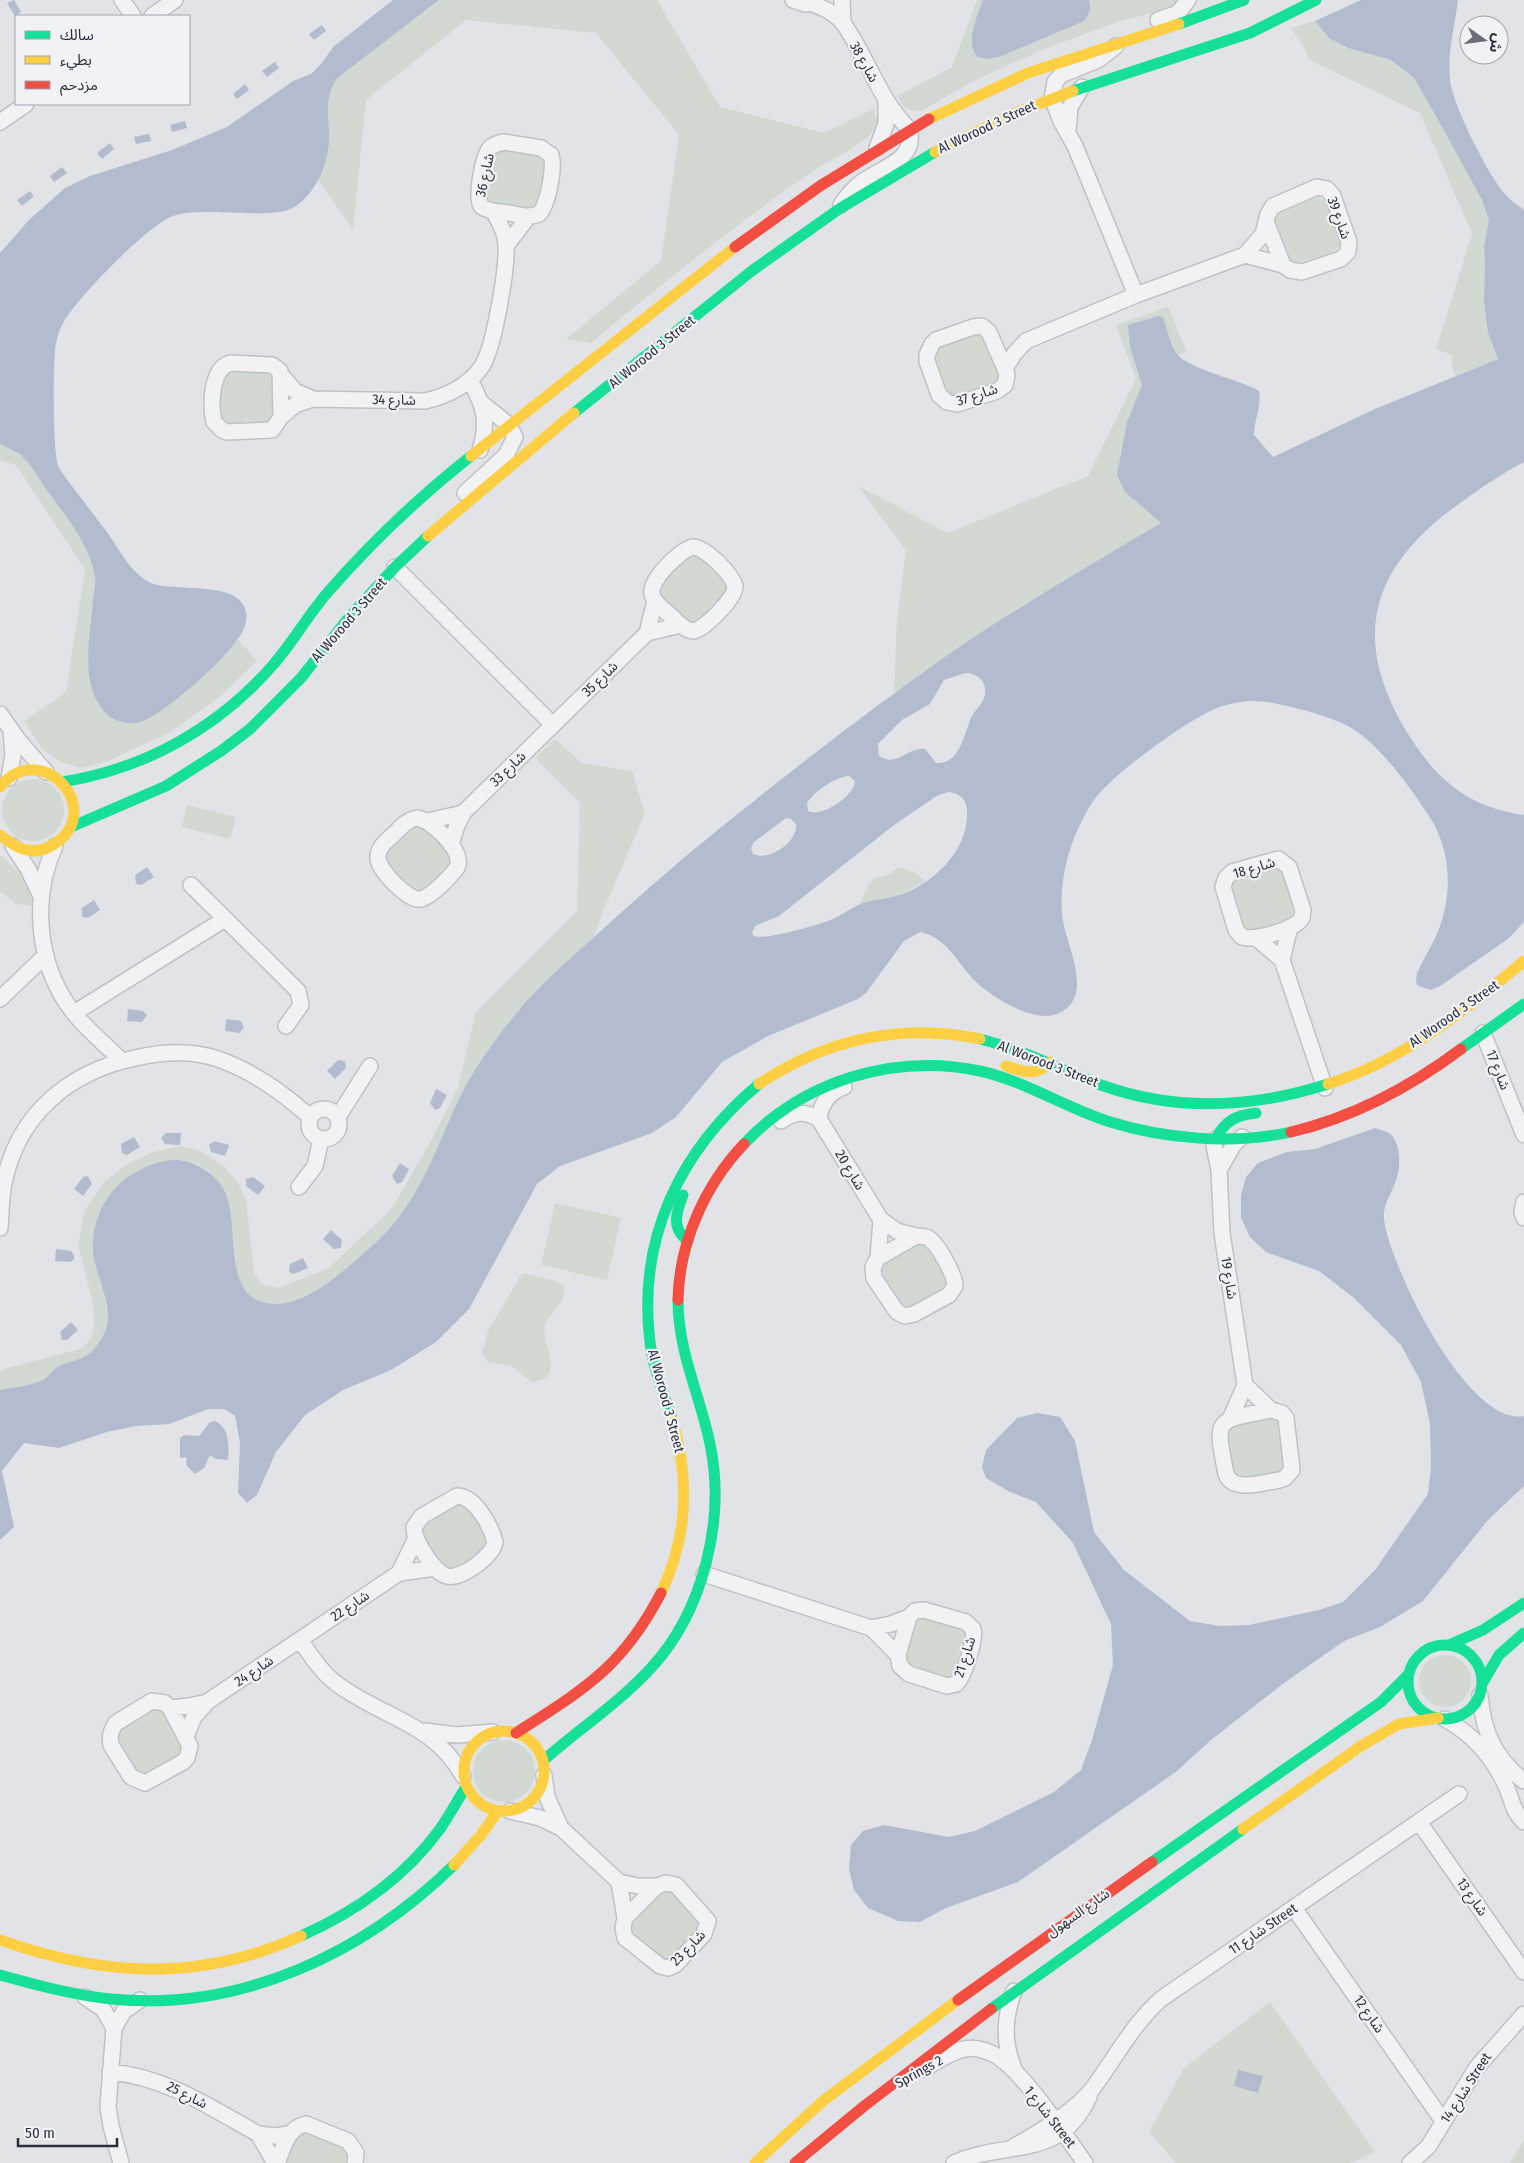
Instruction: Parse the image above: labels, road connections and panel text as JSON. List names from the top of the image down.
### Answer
{
  "streets": {
    "street": [
      "شارع 38",
      "Al Worood 3 Street",
      "شارع 36",
      "شارع 39",
      "شارع 37",
      "شارع 34",
      "شارع 35",
      "شارع 33",
      "شارع 18",
      "شارع 17",
      "شارع 20",
      "شارع 19",
      "شارع 22",
      "شارع 21",
      "شارع 24",
      "شارع 13",
      "شارع السهول",
      "شارع 11 Street",
      "شارع 23",
      "شارع 12",
      "Springs 2",
      "شارع 14 Street",
      "شارع 25",
      "شارع 1 Street"
    ]
  },
  "crossings": [
    ["Al Worood 3 Street", "شارع 17"],
    ["Al Worood 3 Street", "شارع 19"],
    ["Al Worood 3 Street", "شارع 21"],
    ["شارع 36", "شارع 34"],
    ["شارع 39", "شارع 37"],
    ["شارع 35", "شارع 33"],
    ["شارع 22", "شارع 24"],
    ["شارع 13", "شارع 11 Street"],
    ["شارع السهول", "Springs 2"],
    ["شارع 11 Street", "شارع 12"],
    ["شارع 11 Street", "شارع 1 Street"],
    ["شارع 12", "شارع 14 Street"],
    ["Springs 2", "شارع 1 Street"]
  ],
  "legend": ["سالك", "بطيء", "مزدحم"],
  "scale_bar": "50 m",
  "north": "right"
}
